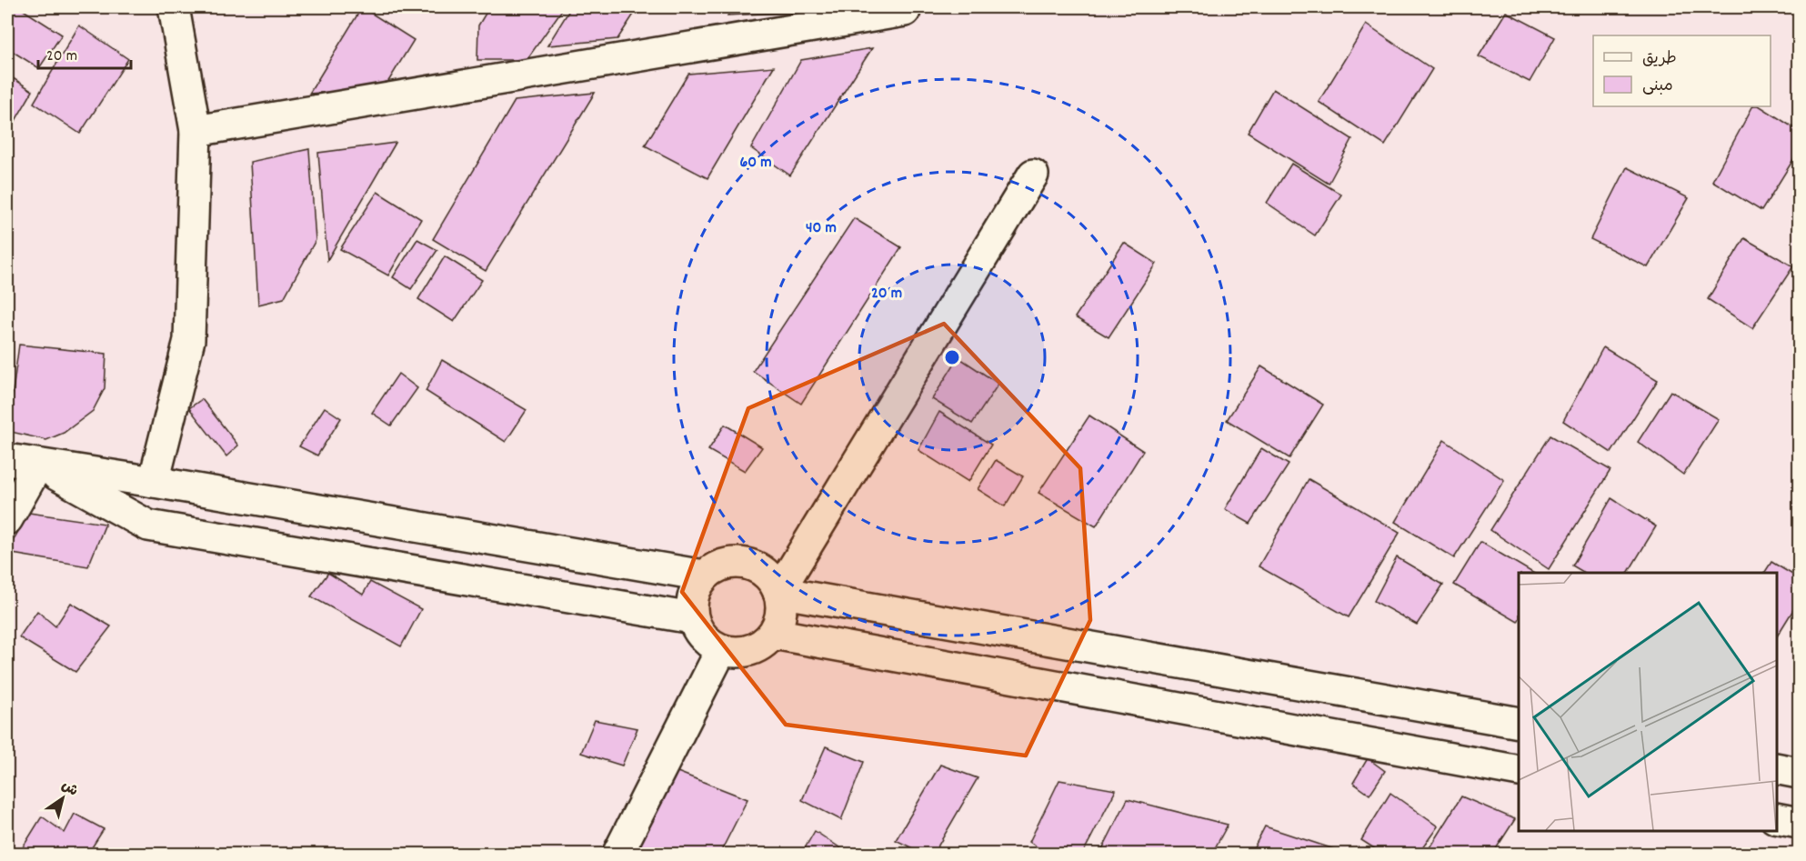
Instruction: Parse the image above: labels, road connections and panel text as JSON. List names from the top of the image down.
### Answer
{
  "legend": ["طريق", "مبنى"],
  "scale_bar": "20 m",
  "north": "top right",
  "rings": ["60 m", "40 m", "20 m"]
}
